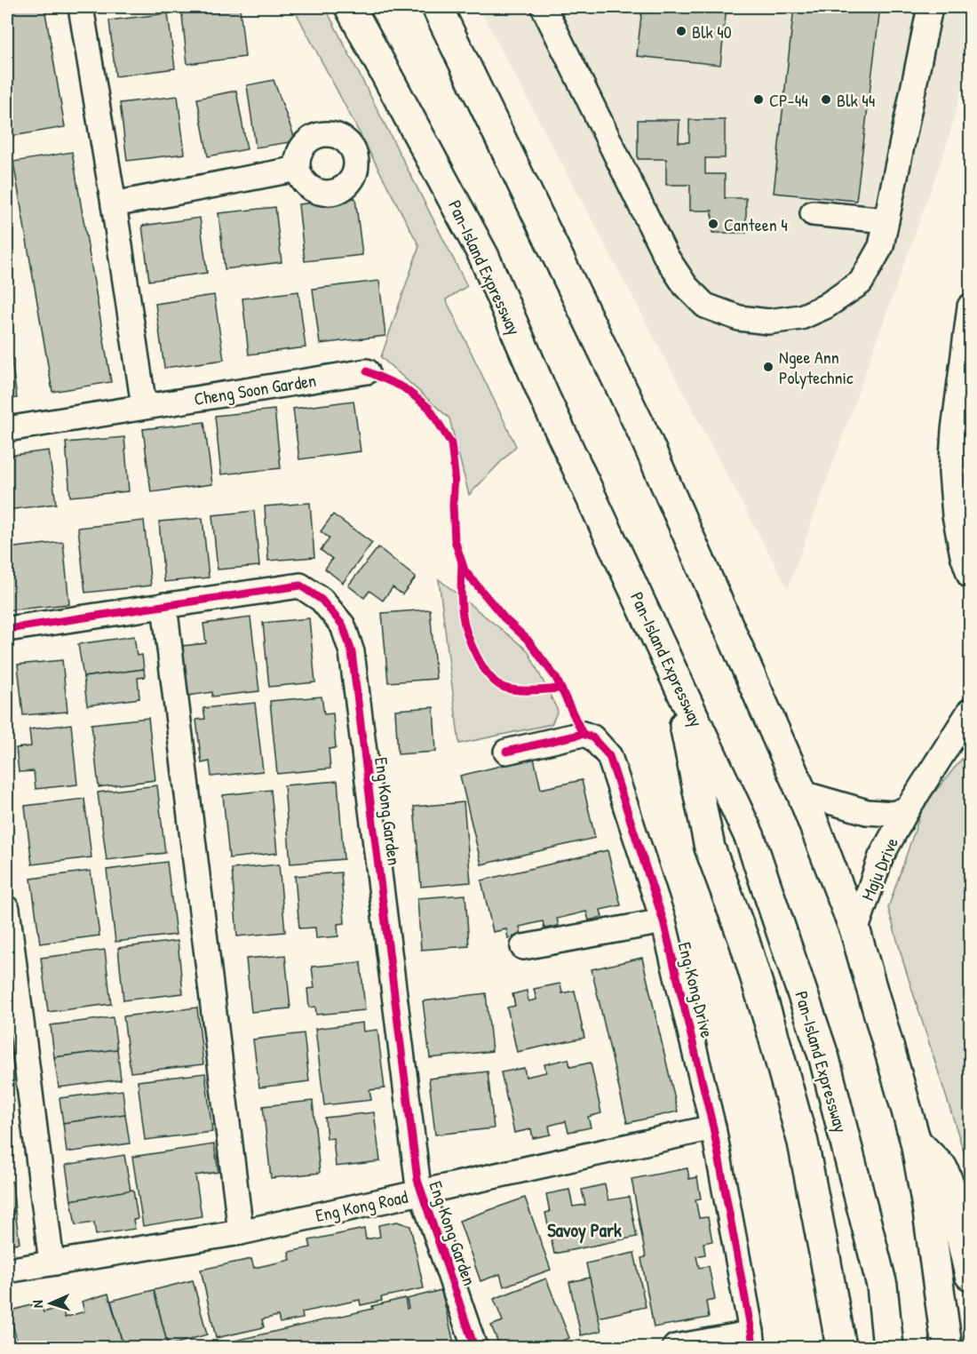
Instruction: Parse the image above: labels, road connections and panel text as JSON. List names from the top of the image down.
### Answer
{
  "streets": {
    "highway": ["Pan-Island Expressway"],
    "street": [
      "Cheng Soon Garden",
      "Eng Kong Garden",
      "Maju Drive",
      "Eng Kong Drive",
      "Eng Kong Road"
    ]
  },
  "crossings": [
    ["Eng Kong Garden", "Eng Kong Road"],
    ["Eng Kong Drive", "Eng Kong Road"]
  ],
  "districts": ["Savoy Park"],
  "places": [
    "Blk 40",
    "CP-44",
    "Blk 44",
    "Canteen 4",
    "Ngee Ann Polytechnic"
  ],
  "north": "left"
}
